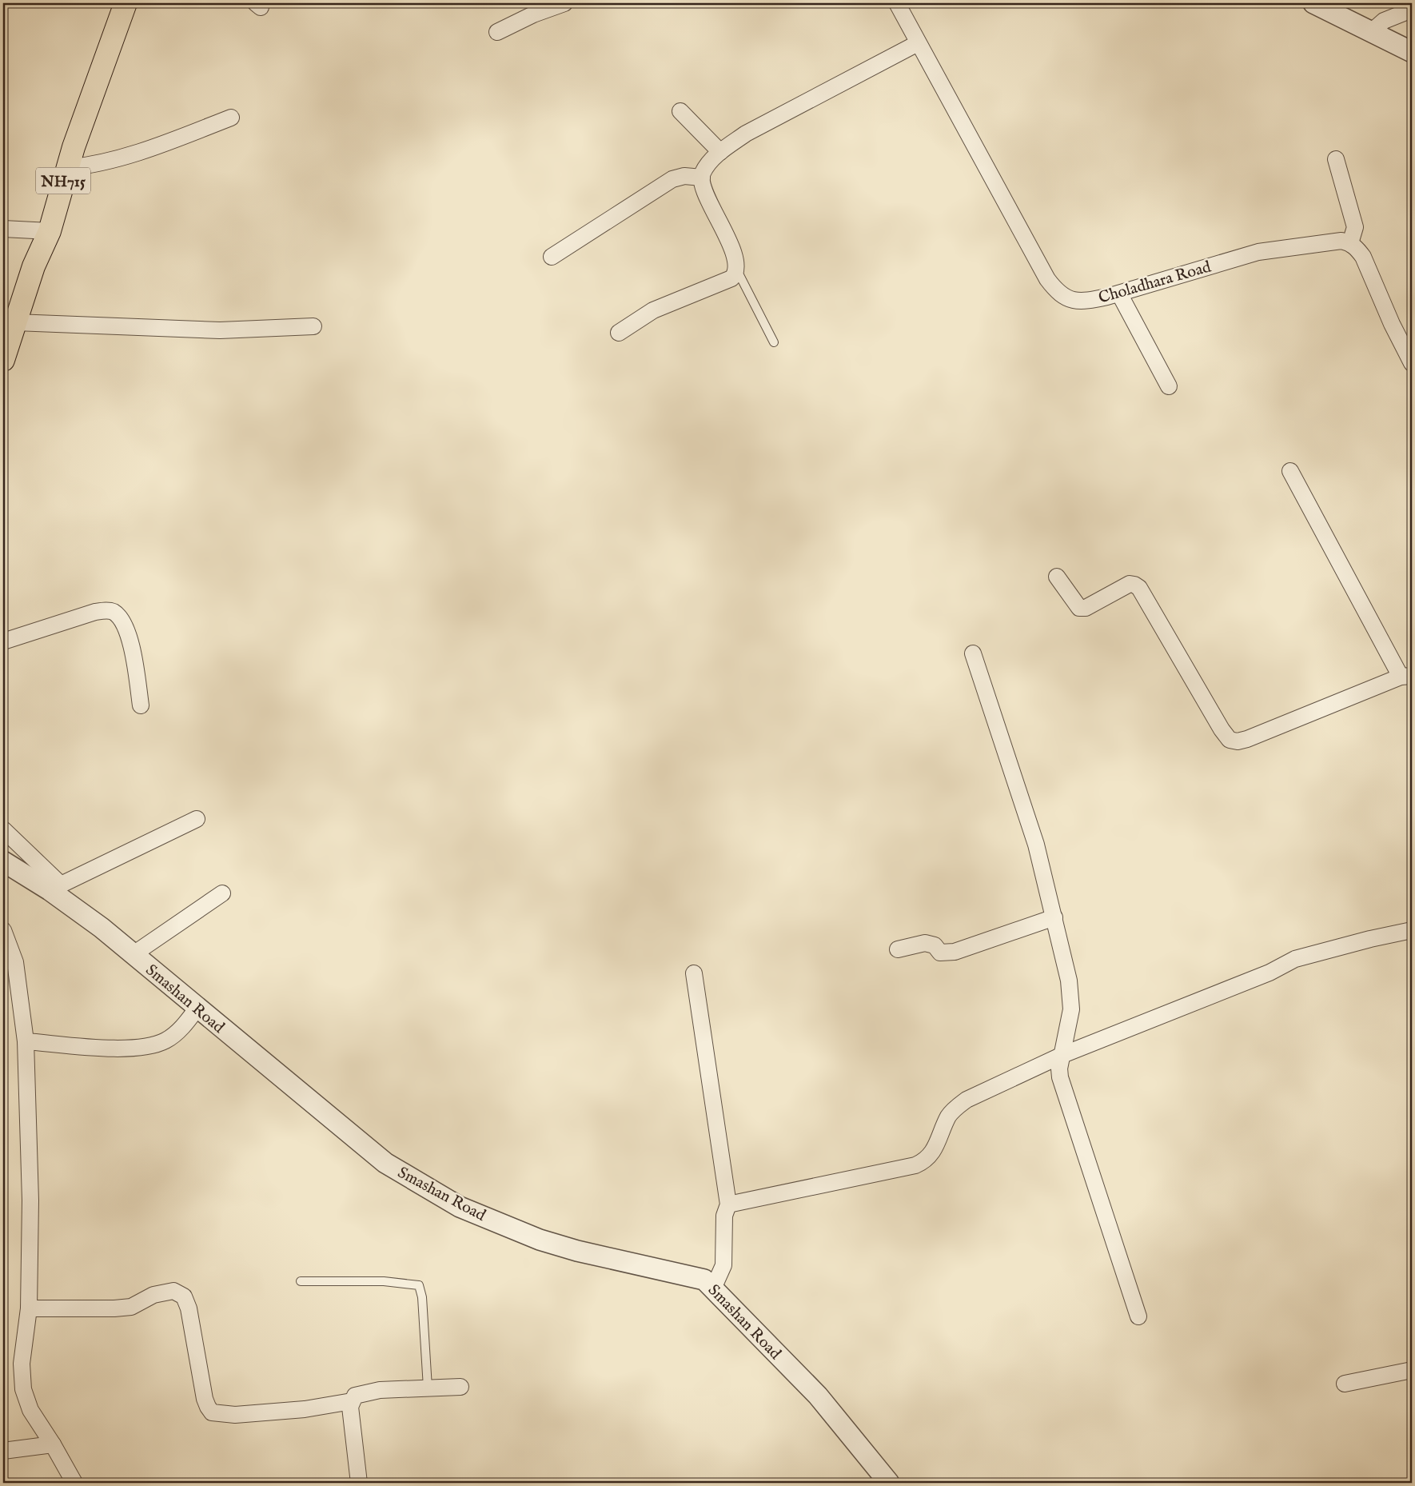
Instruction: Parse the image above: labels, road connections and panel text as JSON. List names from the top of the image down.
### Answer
{
  "streets": {
    "highway": ["NH715"],
    "street": ["Choladhara Road", "Smashan Road"]
  }
}
